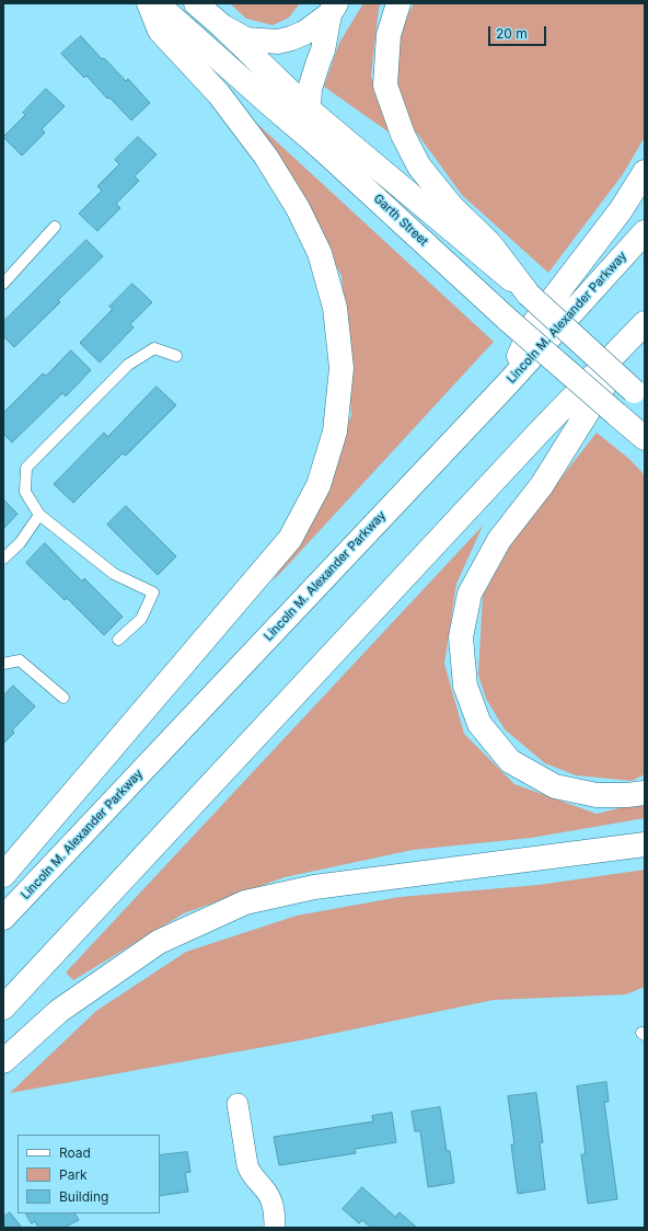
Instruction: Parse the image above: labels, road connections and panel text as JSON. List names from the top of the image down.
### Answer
{
  "streets": {
    "main road": ["Garth Street", "Lincoln M. Alexander Parkway"]
  },
  "legend": ["Road", "Park", "Building"],
  "scale_bar": "20 m"
}
